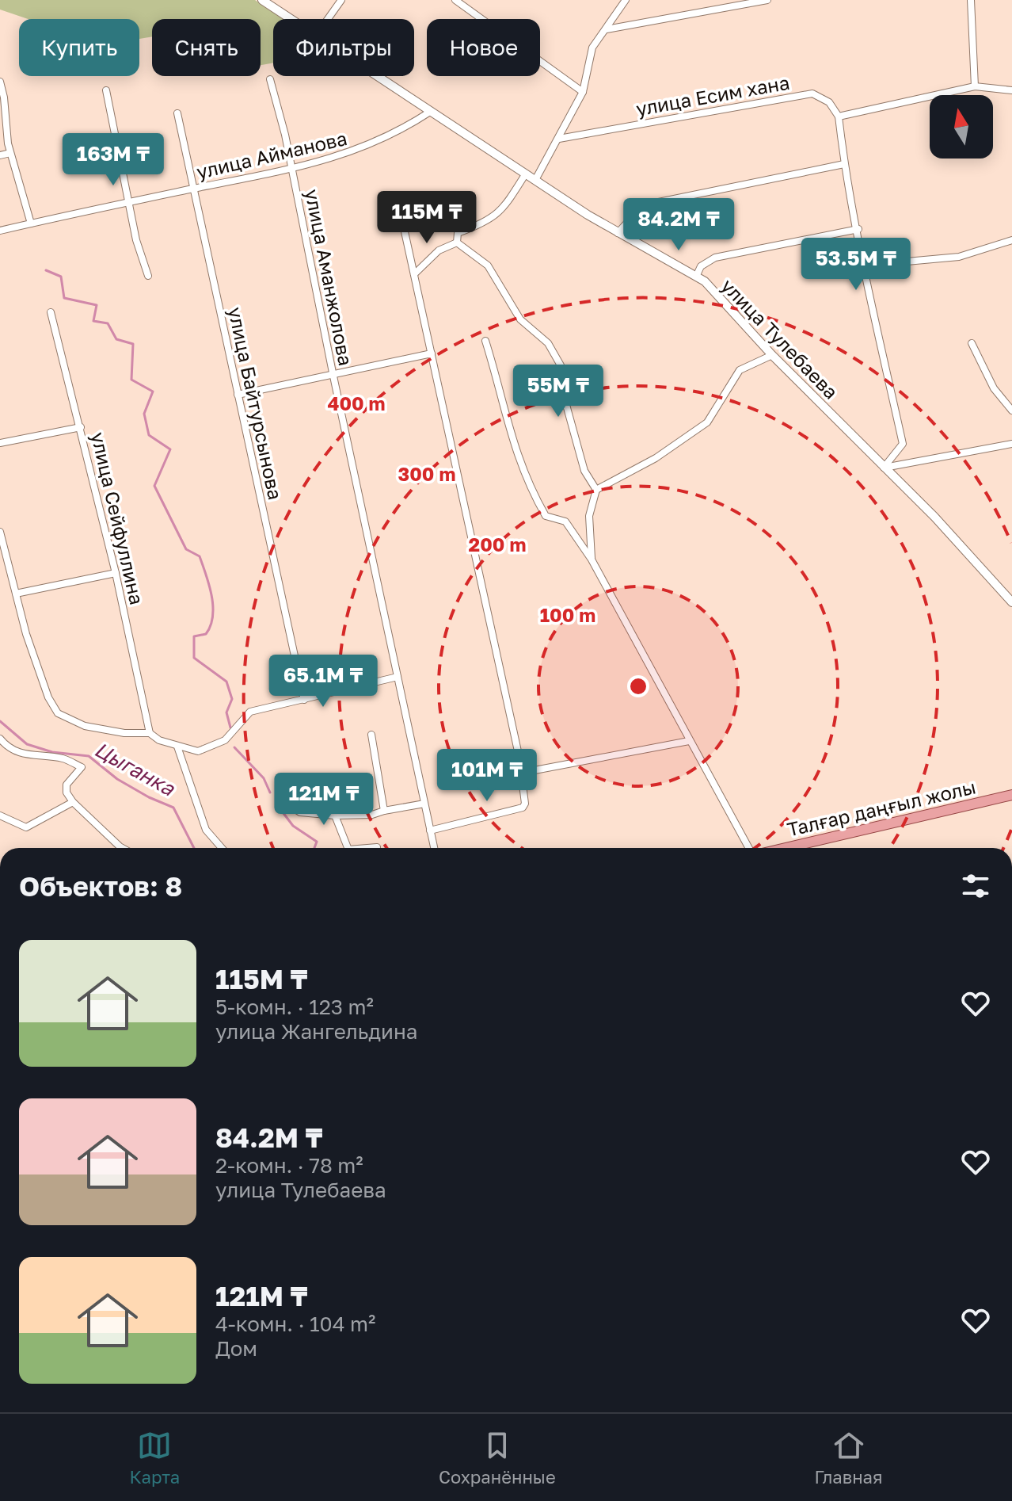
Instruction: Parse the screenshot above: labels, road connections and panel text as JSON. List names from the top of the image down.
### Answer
{
  "streets": {
    "main road": ["Талғар даңғыл жолы"],
    "street": [
      "улица Есим хана",
      "улица Айманова",
      "улица Аманжолова",
      "улица Тулебаева",
      "улица Байтурсынова",
      "улица Сейфуллина"
    ]
  },
  "crossings": [
    ["улица Айманова", "улица Аманжолова"],
    ["улица Айманова", "улица Тулебаева"],
    ["улица Айманова", "улица Байтурсынова"]
  ],
  "water": ["Цыганка"],
  "north": "top",
  "page": {
    "chip": [
      "Купить",
      "Снять",
      "Фильтры",
      "Новое"
    ],
    "price": [
      "163M ₸",
      "115M ₸",
      "84.2M ₸",
      "53.5M ₸",
      "55M ₸",
      "65.1M ₸",
      "101M ₸",
      "121M ₸"
    ],
    "heading": "Объектов: 8",
    "list": [
      {
        "name": "115M ₸",
        "note": "5-комн. · 123 m² · улица Жангельдина"
      },
      {
        "name": "84.2M ₸",
        "note": "2-комн. · 78 m² · улица Тулебаева"
      },
      {
        "name": "121M ₸",
        "note": "4-комн. · 104 m² · Дом"
      }
    ],
    "tabs": ["Карта", "Сохранённые", "Главная"]
  },
  "rings": [
    "400 m",
    "300 m",
    "200 m",
    "100 m"
  ]
}
